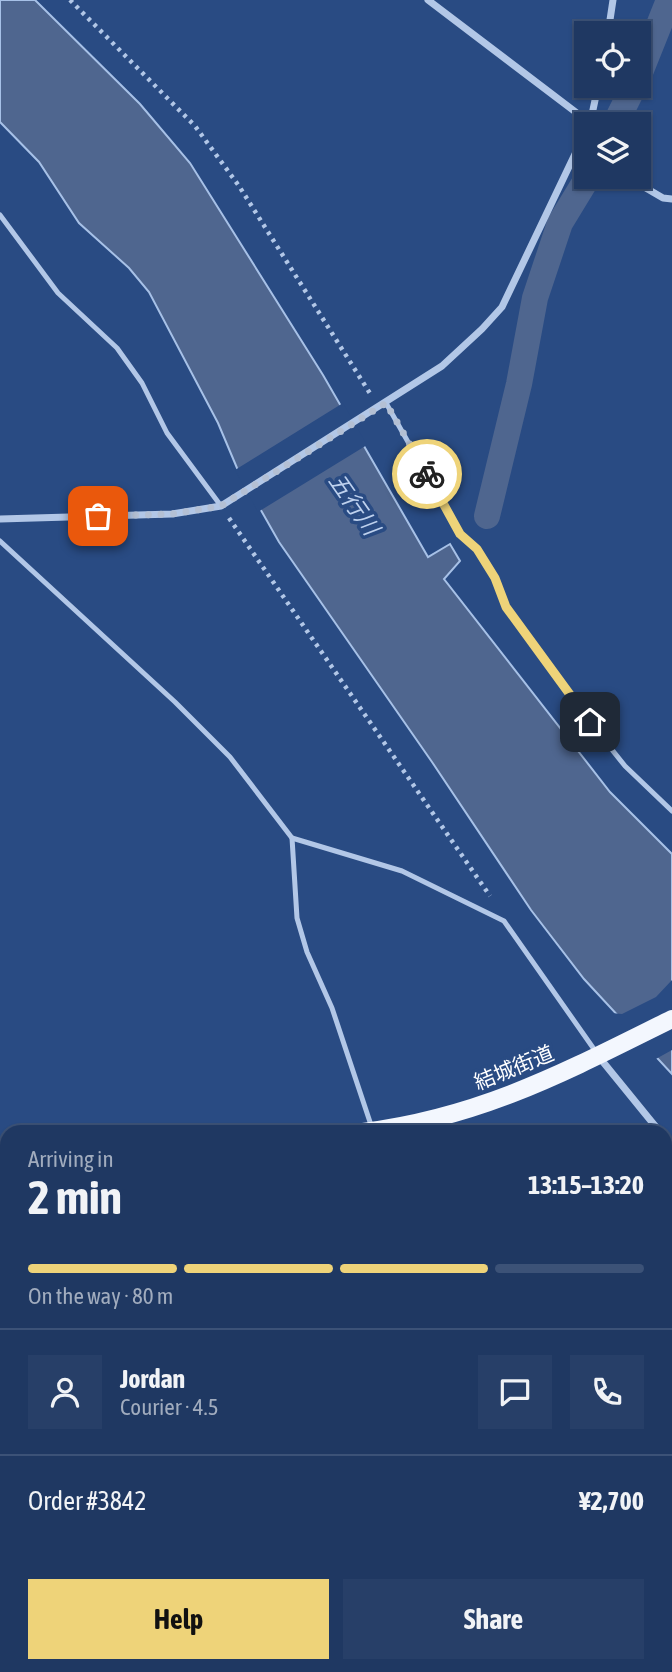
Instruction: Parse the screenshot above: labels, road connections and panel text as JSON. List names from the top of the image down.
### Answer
{
  "streets": {
    "main road": ["結城街道"]
  },
  "water": ["五行川"],
  "page": {
    "heading": ["2 min", "Arriving in", "13:15–13:20"],
    "panel": [
      "Jordan",
      "Courier · 4.5",
      "Order #3842",
      "¥2,700"
    ],
    "bar": "On the way · 80 m",
    "buttons": ["Help", "Share"]
  }
}
